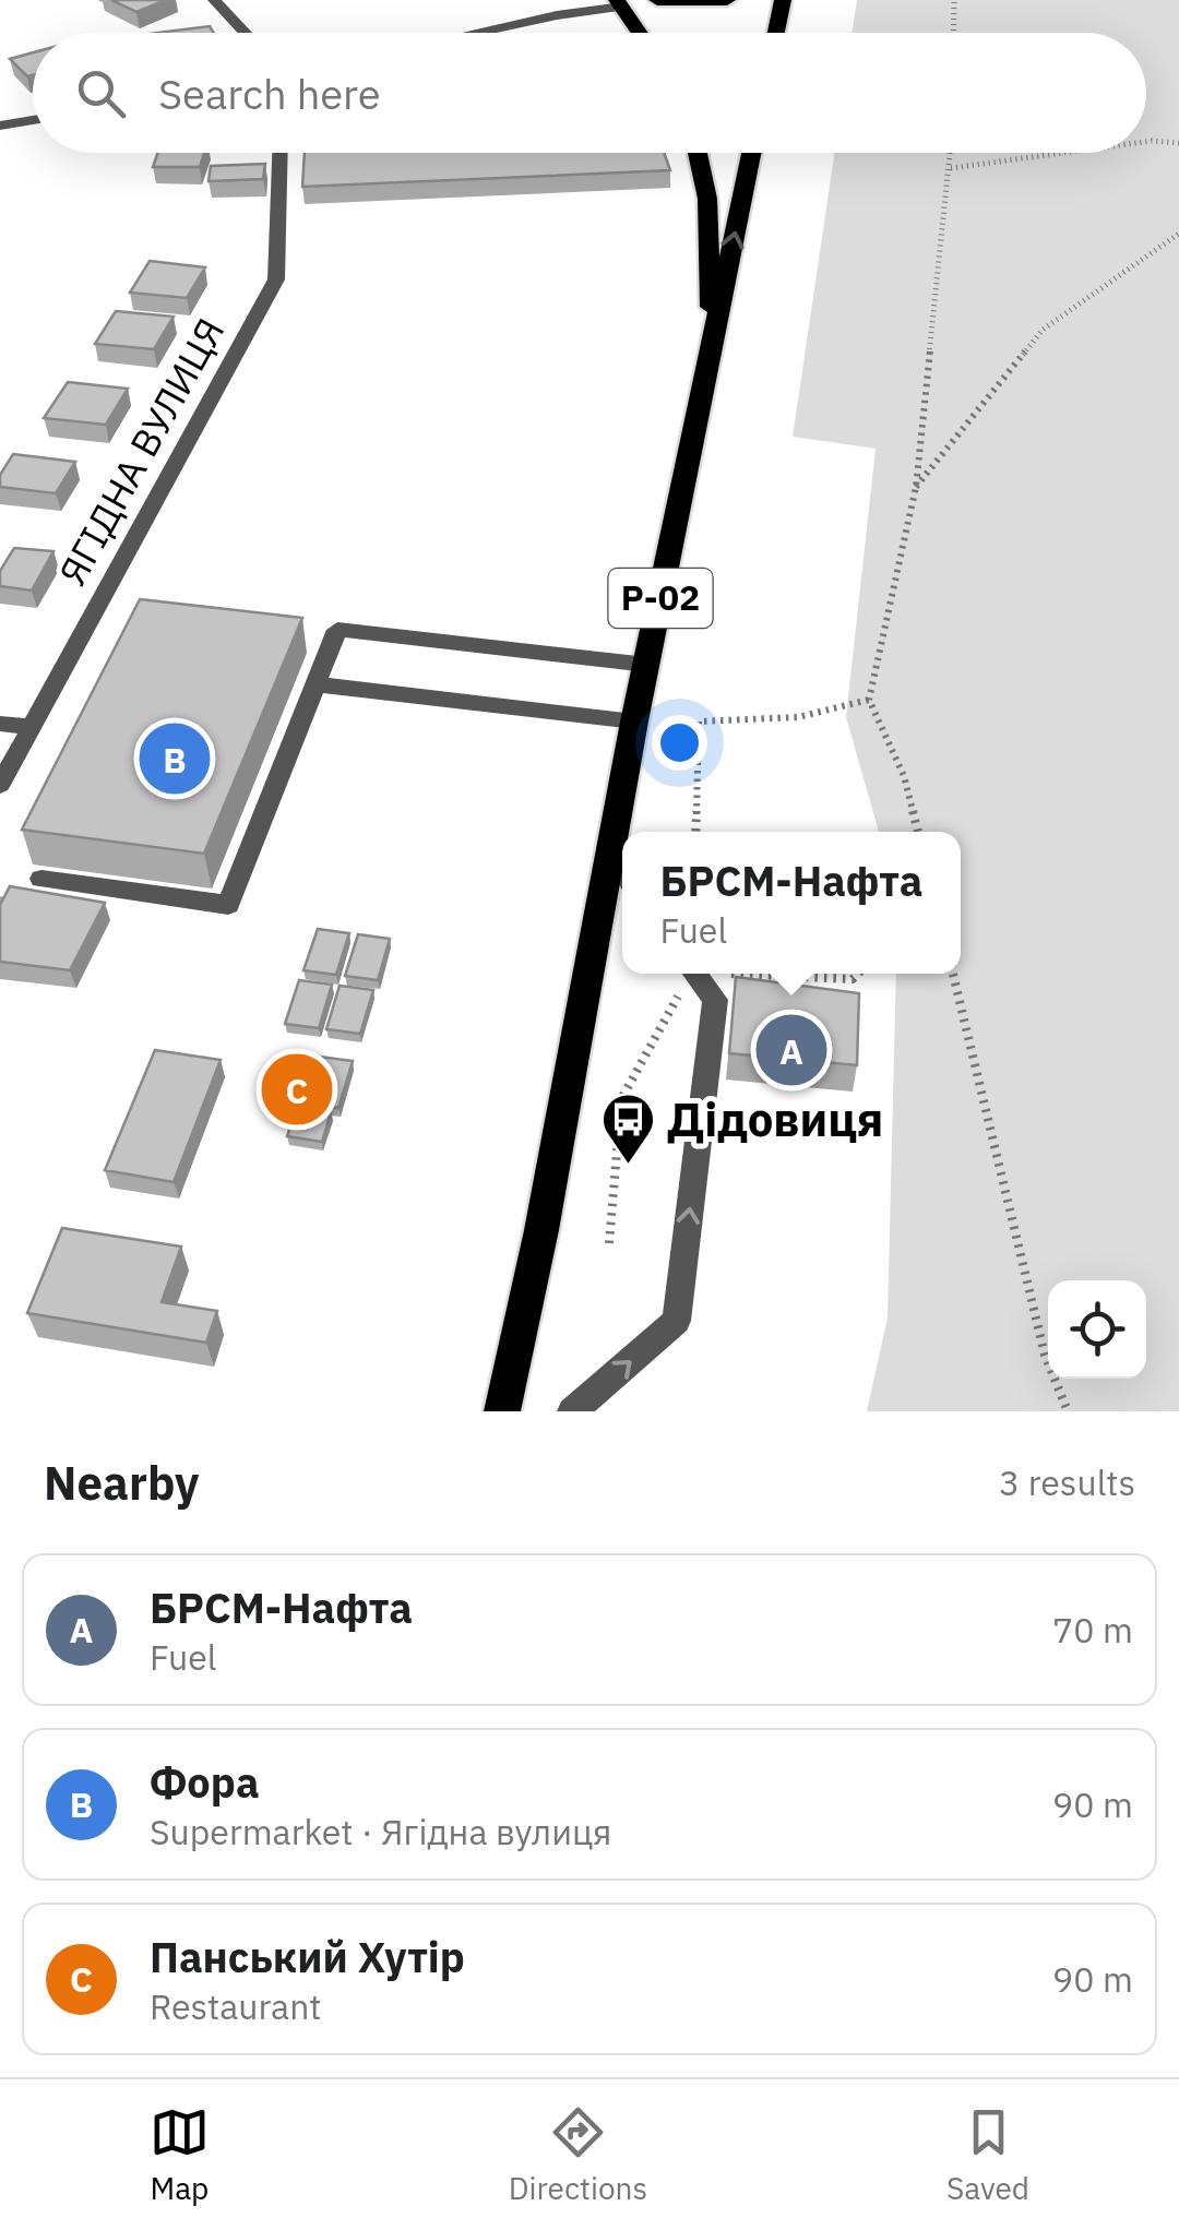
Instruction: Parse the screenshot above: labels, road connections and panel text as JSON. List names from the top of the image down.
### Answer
{
  "streets": {
    "main road": ["Р-02"],
    "street": ["ЯГІДНА ВУЛИЦЯ"]
  },
  "places": {
    "bus stop": ["Дідовиця"]
  },
  "page": {
    "search": "Search here",
    "pins": ["B", "A", "C"],
    "popup": ["БРСМ-Нафта", "Fuel"],
    "heading": ["Nearby", "3 results"],
    "list": [
      {
        "mark": "A",
        "name": "БРСМ-Нафта",
        "note": "Fuel",
        "value": "70 m"
      },
      {
        "mark": "B",
        "name": "Фора",
        "note": "Supermarket · Ягідна вулиця",
        "value": "90 m"
      },
      {
        "mark": "C",
        "name": "Панський Хутір",
        "note": "Restaurant",
        "value": "90 m"
      }
    ],
    "nav": ["Map", "Directions", "Saved"]
  }
}
